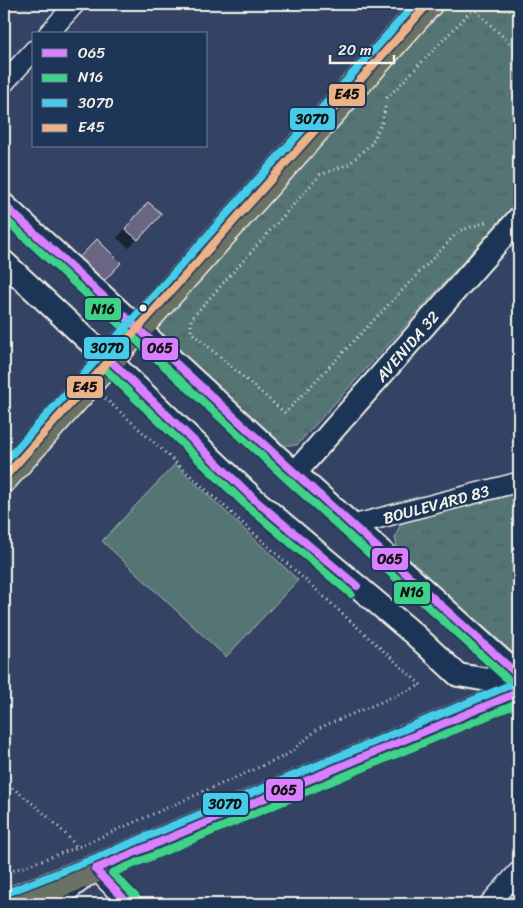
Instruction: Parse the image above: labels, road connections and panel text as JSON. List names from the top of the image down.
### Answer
{
  "streets": {
    "street": ["AVENIDA 32", "BOULEVARD 83"]
  },
  "lines": [
    "transit line 307D",
    "transit line E45",
    "transit line O65",
    "transit line N16"
  ],
  "legend": [
    "O65",
    "N16",
    "307D",
    "E45"
  ],
  "scale_bar": "20 m"
}
